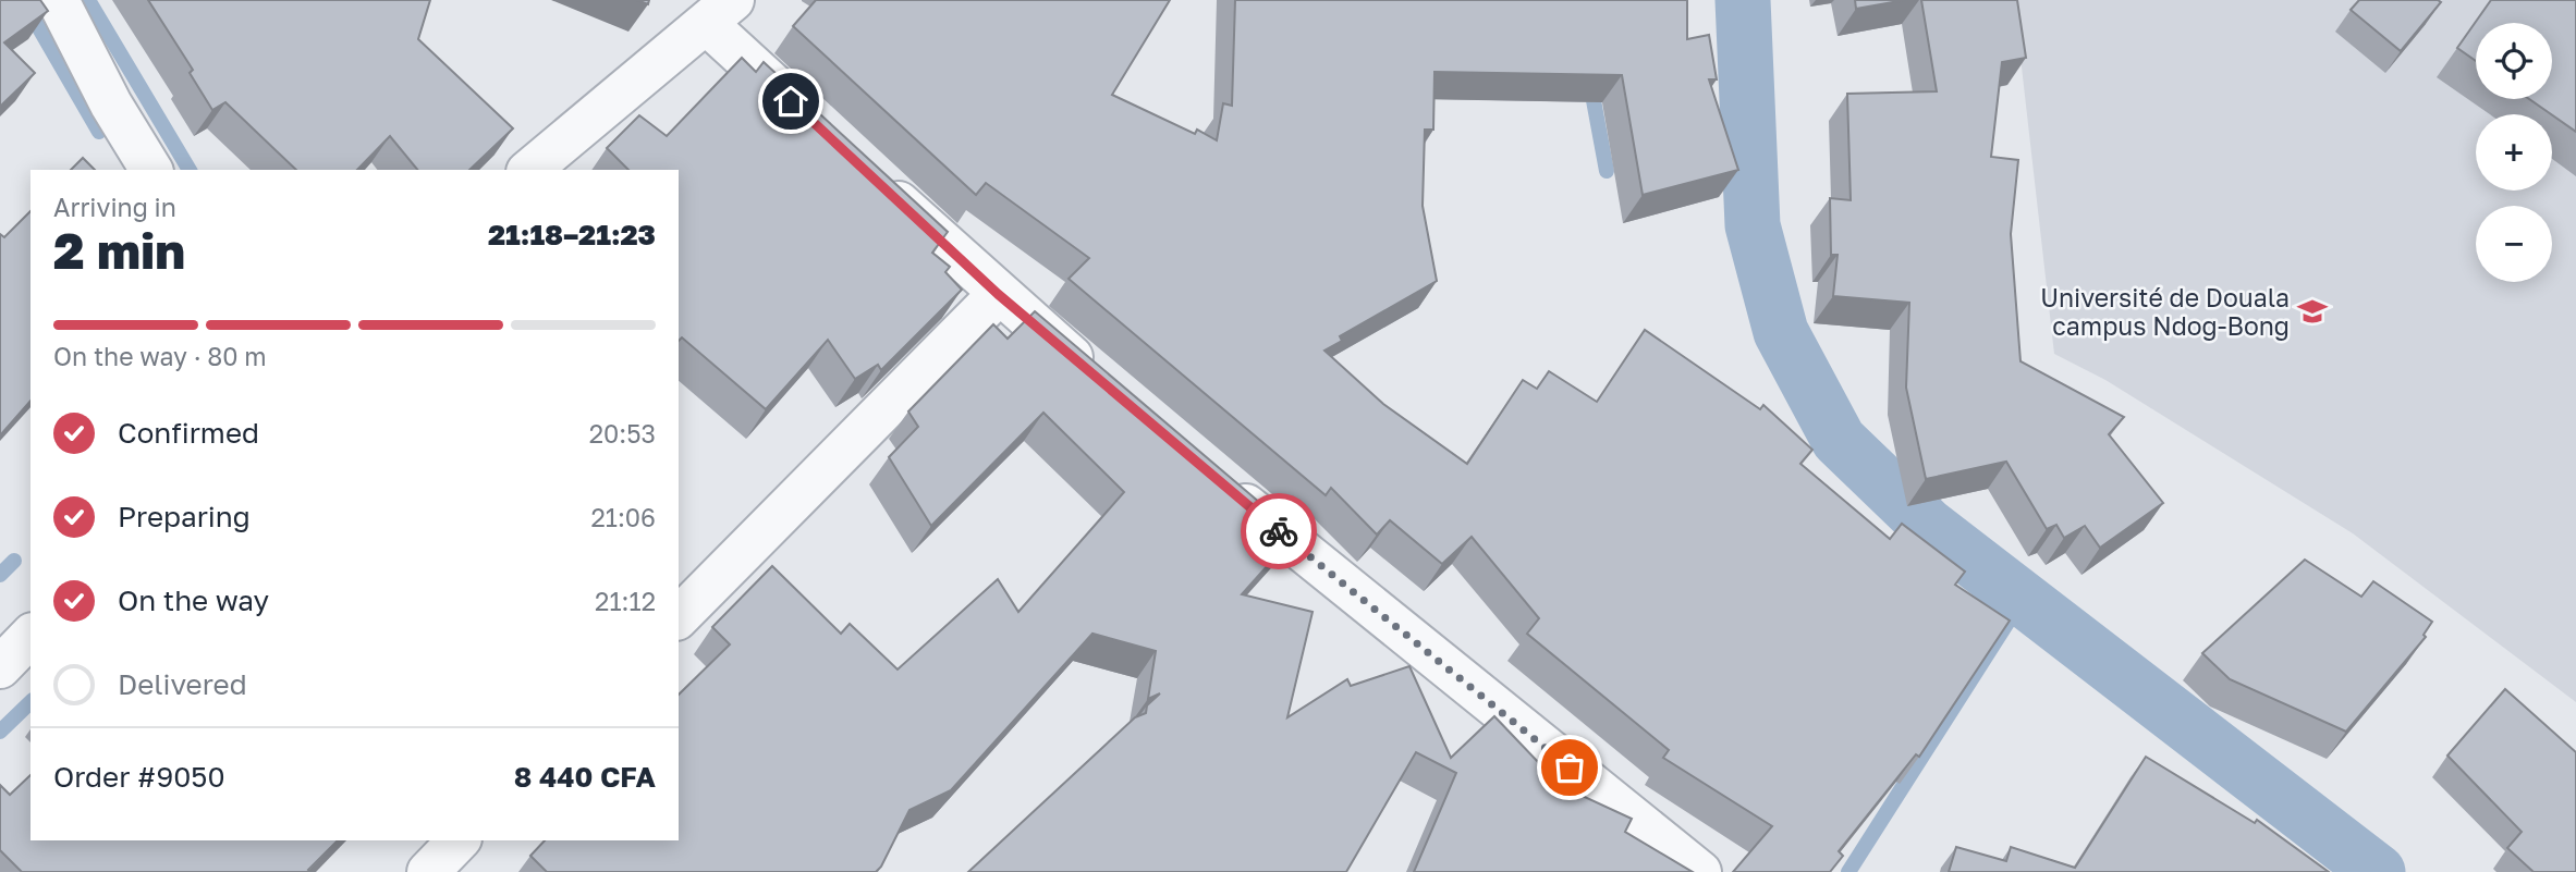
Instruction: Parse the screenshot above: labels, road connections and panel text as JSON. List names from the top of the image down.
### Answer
{
  "places": {
    "school or university": ["Université de Douala campus Ndog-Bong"]
  },
  "page": {
    "map_buttons": ["+", "−"],
    "heading": ["2 min", "Arriving in", "21:18–21:23"],
    "panel": ["Order #9050", "8 440 CFA"],
    "bar": "On the way · 80 m",
    "list": [
      ["Confirmed", "20:53"],
      ["Preparing", "21:06"],
      ["On the way", "21:12"],
      "Delivered"
    ]
  }
}
